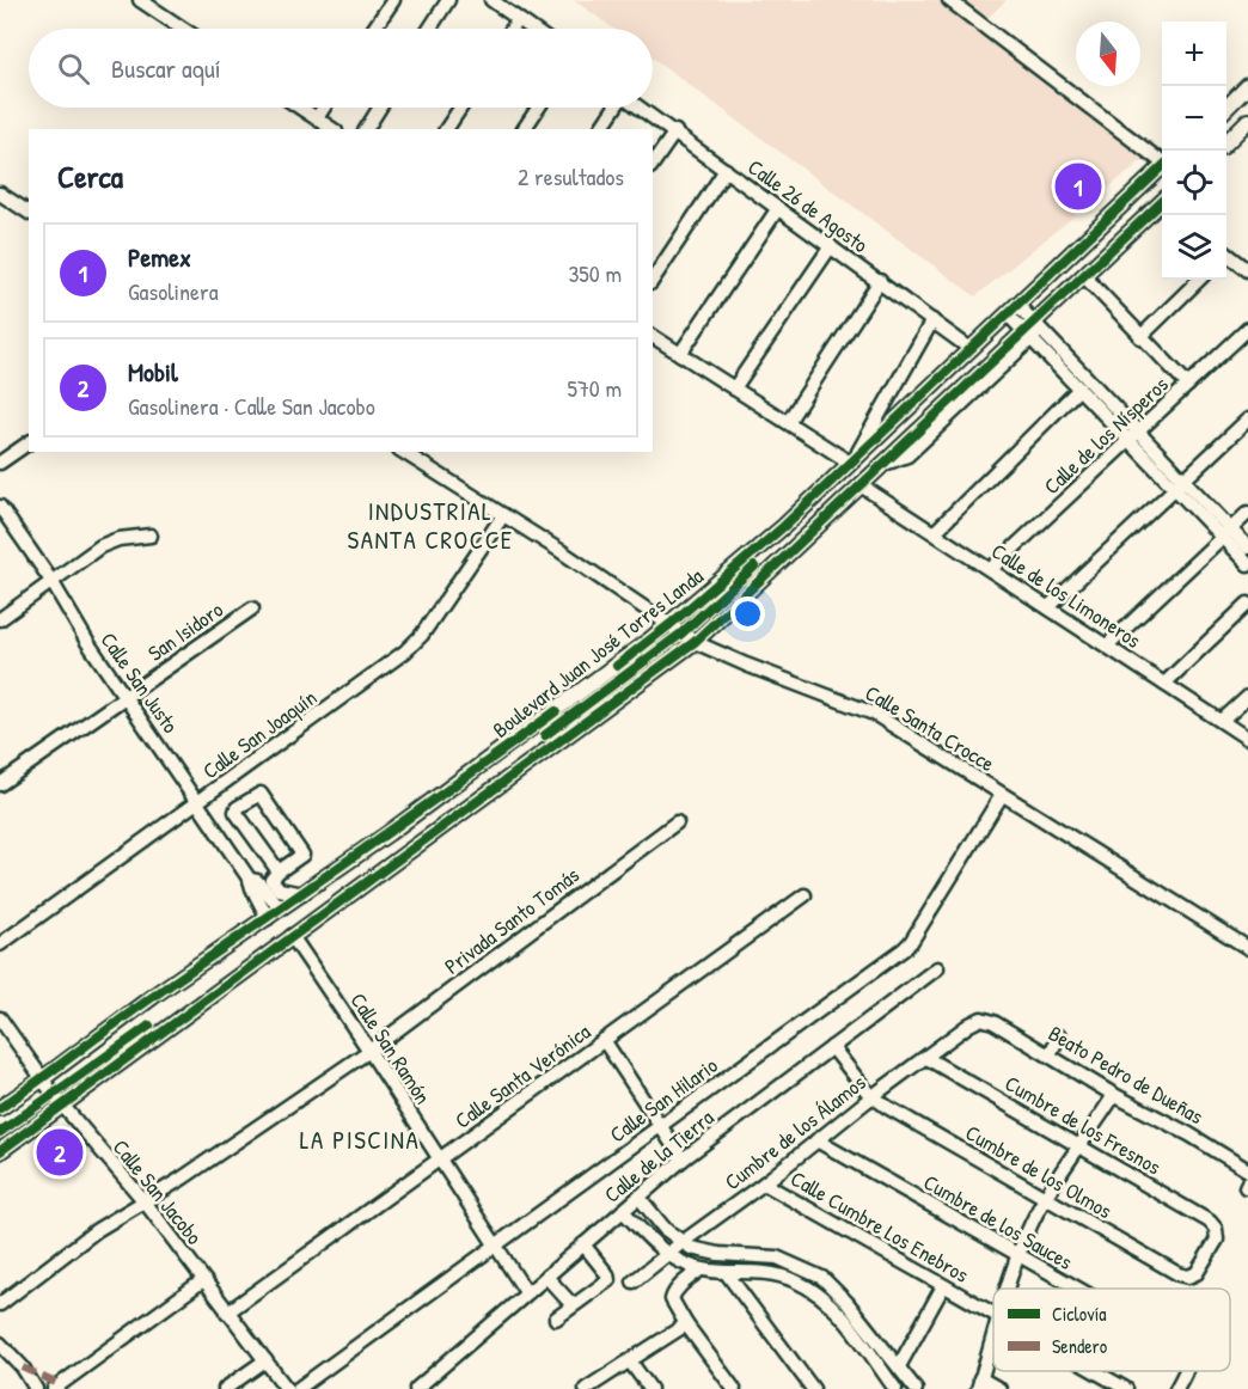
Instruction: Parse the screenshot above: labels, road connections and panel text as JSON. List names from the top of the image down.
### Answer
{
  "streets": {
    "main road": ["Boulevard Juan José Torres Landa"],
    "street": [
      "Calle 26 de Agosto",
      "Calle de los Nísperos",
      "Calle de los Limoneros",
      "San Isidoro",
      "Calle San Justo",
      "Calle Santa Crocce",
      "Calle San Joaquín",
      "Privada Santo Tomás",
      "Calle San Ramón",
      "Beato Pedro de Dueñas",
      "Calle Santa Verónica",
      "Calle San Hilario",
      "Cumbre de los Fresnos",
      "Cumbre de los Álamos",
      "Calle de la Tierra",
      "Cumbre de los Olmos",
      "Calle San Jacobo",
      "Cumbre de los Sauces",
      "Calle Cumbre Los Enebros"
    ]
  },
  "crossings": [
    ["Calle 26 de Agosto", "Boulevard Juan José Torres Landa"],
    ["Calle de los Nísperos", "Calle de los Limoneros"],
    ["Calle de los Limoneros", "Boulevard Juan José Torres Landa"],
    ["San Isidoro", "Calle San Justo"],
    ["Boulevard Juan José Torres Landa", "Calle San Justo"],
    ["Boulevard Juan José Torres Landa", "Calle Santa Crocce"],
    ["Boulevard Juan José Torres Landa", "Calle San Ramón"],
    ["Boulevard Juan José Torres Landa", "Calle San Jacobo"],
    ["Calle San Justo", "Calle San Joaquín"],
    ["Calle Santa Crocce", "Calle San Joaquín"],
    ["Calle Santa Crocce", "Calle San Hilario"],
    ["Privada Santo Tomás", "Calle San Ramón"],
    ["Privada Santo Tomás", "Calle San Jacobo"],
    ["Calle San Ramón", "Calle Santa Verónica"],
    ["Calle San Ramón", "Calle San Hilario"],
    ["Calle San Ramón", "Calle de la Tierra"],
    ["Beato Pedro de Dueñas", "Cumbre de los Álamos"],
    ["Calle Santa Verónica", "Calle San Jacobo"],
    ["Cumbre de los Fresnos", "Cumbre de los Álamos"],
    ["Cumbre de los Fresnos", "Cumbre de los Olmos"],
    ["Cumbre de los Álamos", "Cumbre de los Olmos"],
    ["Cumbre de los Álamos", "Cumbre de los Sauces"],
    ["Cumbre de los Álamos", "Calle Cumbre Los Enebros"],
    ["Calle de la Tierra", "Cumbre de los Olmos"]
  ],
  "districts": ["INDUSTRIAL SANTA CROCCE", "LA PISCINA"],
  "legend": ["Ciclovía", "Sendero"],
  "north": "bottom",
  "page": {
    "map_buttons": ["+", "−"],
    "search": "Buscar aquí",
    "heading": ["Cerca", "2 resultados"],
    "pins": ["1", "2"],
    "list": [
      {
        "mark": "1",
        "name": "Pemex",
        "note": "Gasolinera",
        "value": "350 m"
      },
      {
        "mark": "2",
        "name": "Mobil",
        "note": "Gasolinera · Calle San Jacobo",
        "value": "570 m"
      }
    ]
  }
}
